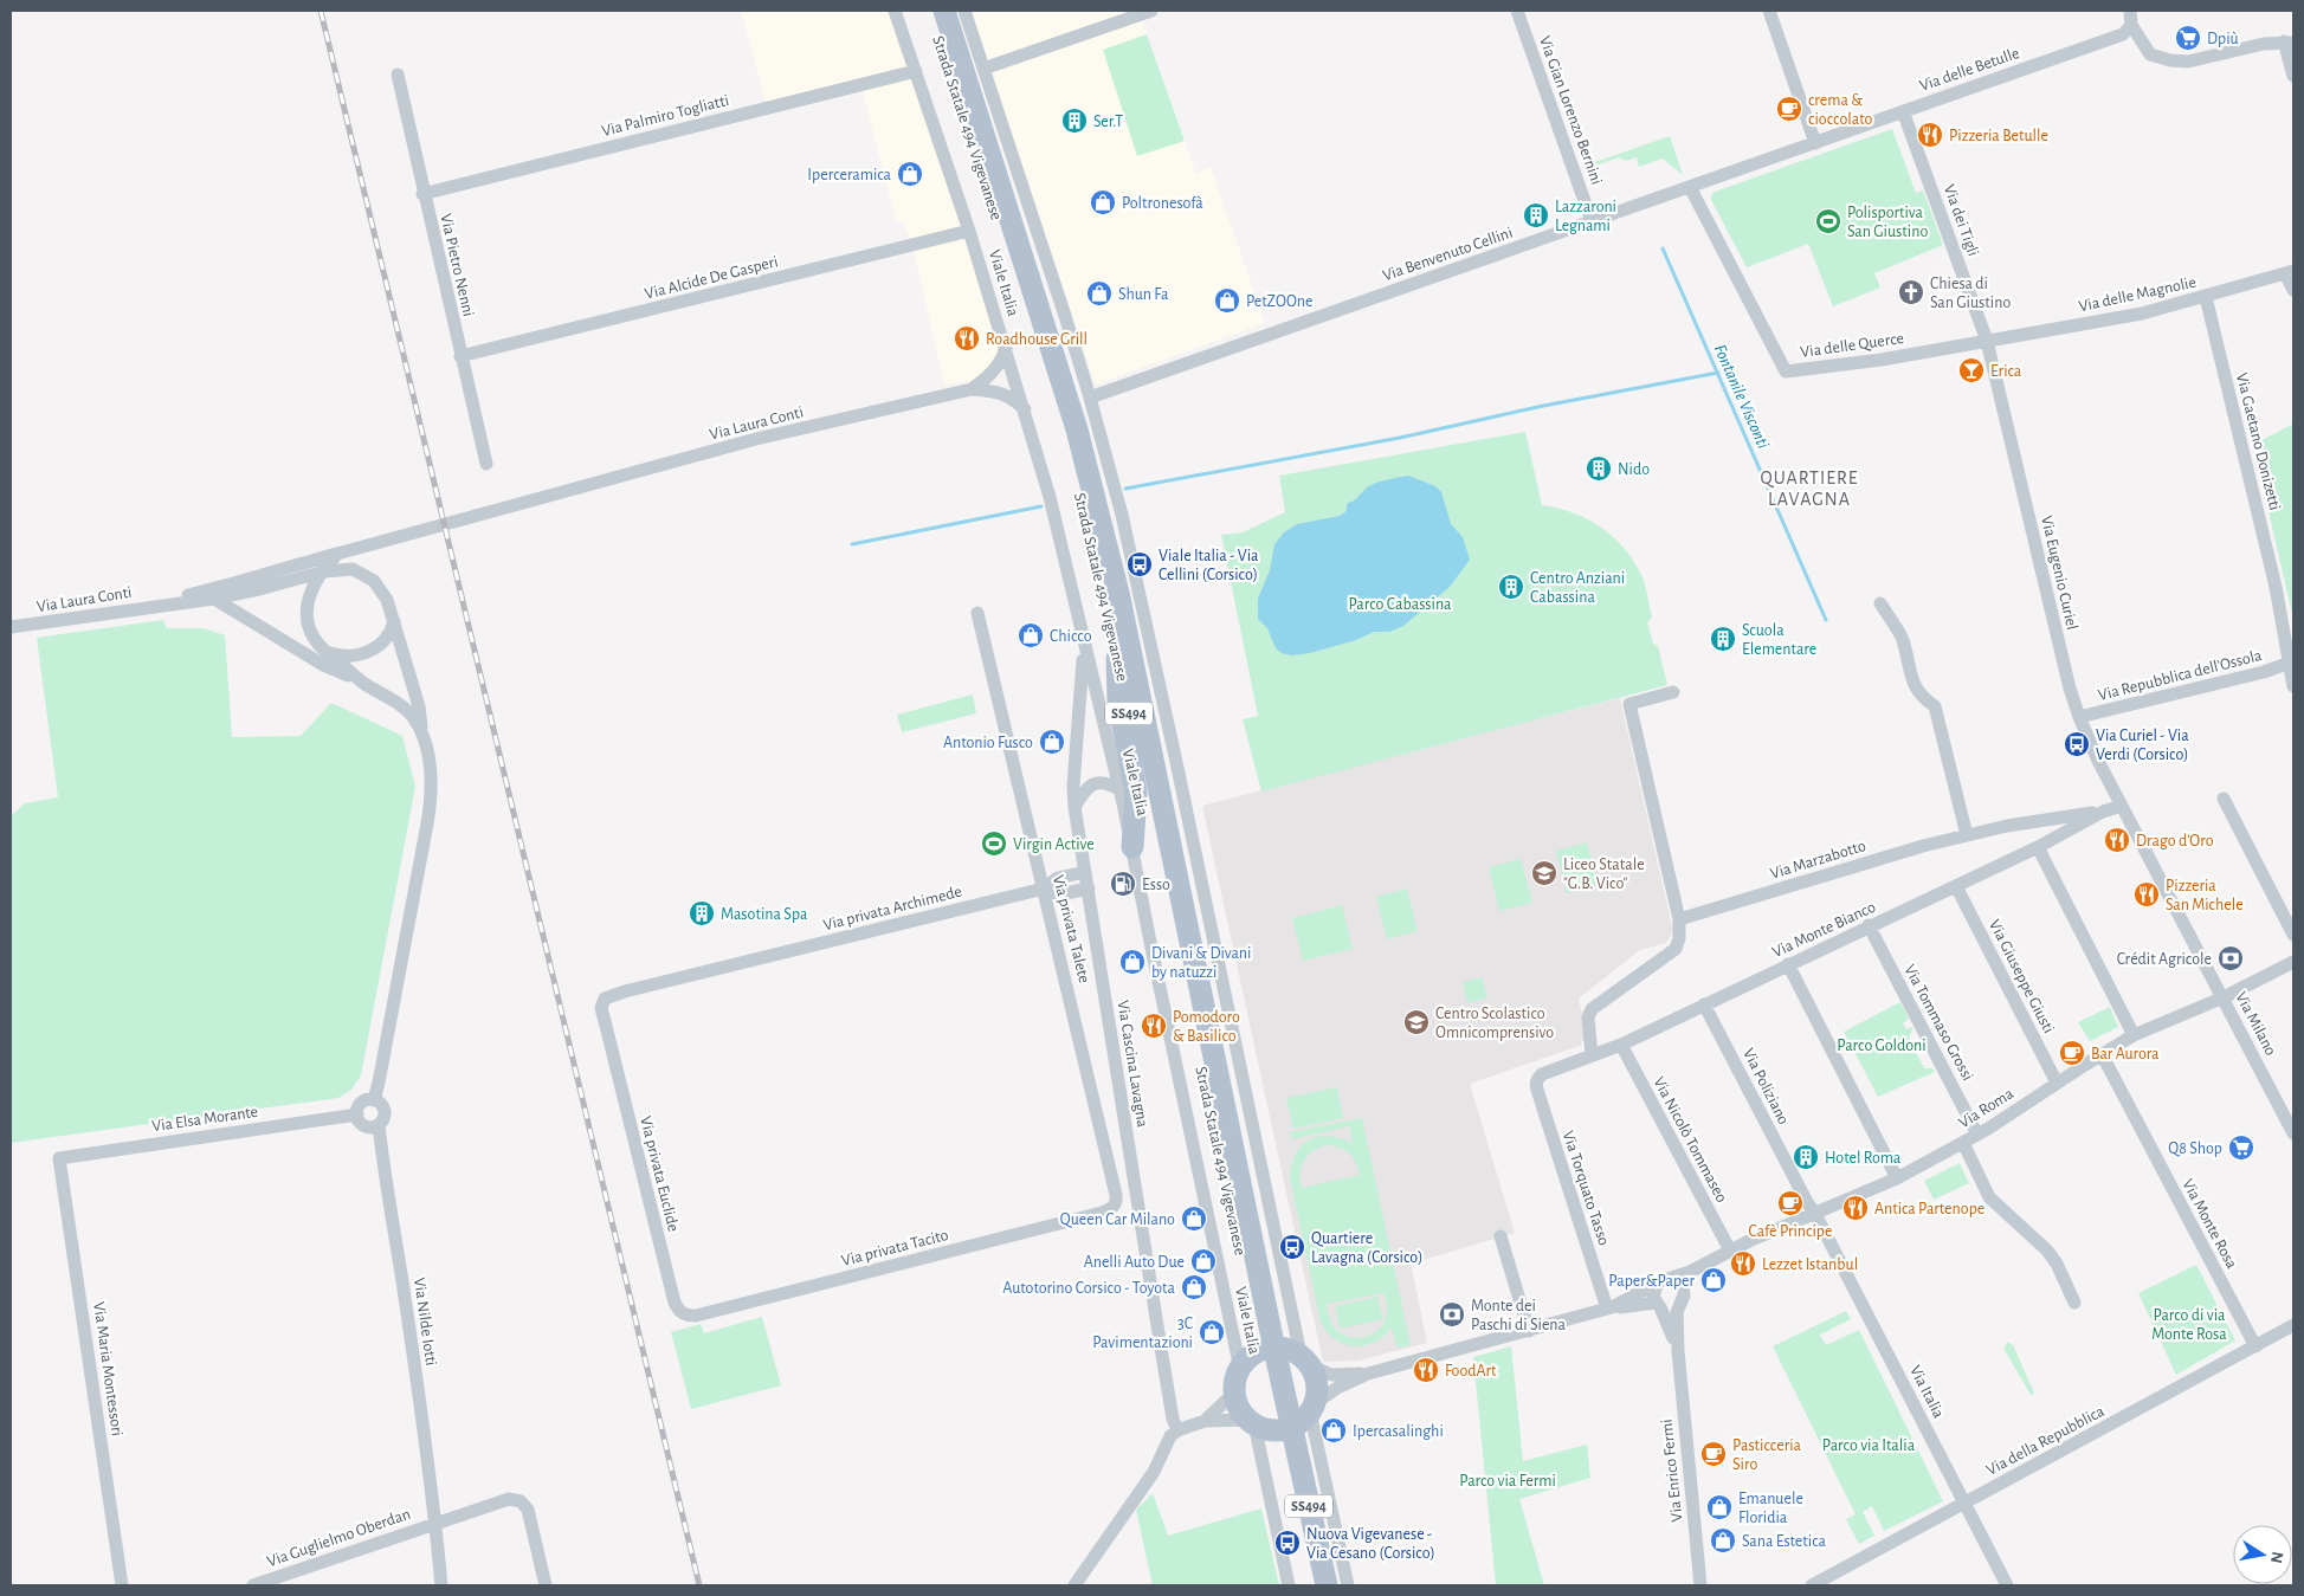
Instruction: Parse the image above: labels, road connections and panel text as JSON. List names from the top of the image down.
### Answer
{
  "streets": {
    "main road": ["Strada Statale 494 Vigevanese", "SS494"],
    "street": [
      "Via delle Betulle",
      "Via Gian Lorenzo Bernini",
      "Via Palmiro Togliatti",
      "Via dei Tigli",
      "Via Benvenuto Cellini",
      "Via Pietro Nenni",
      "Via Alcide De Gasperi",
      "Viale Italia",
      "Via delle Magnolie",
      "Via delle Querce",
      "Via Laura Conti",
      "Via Gaetano Donizetti",
      "Via Eugenio Curiel",
      "Via Repubblica dell'Ossola",
      "Via Marzabotto",
      "Via privata Archimede",
      "Via privata Talete",
      "Via Monte Bianco",
      "Via Giuseppe Giusti",
      "Via Tommaso Grossi",
      "Via Milano",
      "Via Cascina Lavagna",
      "Via Poliziano",
      "Via Roma",
      "Via Elsa Morante",
      "Via Nicolò Tommaseo",
      "Via privata Euclide",
      "Via Torquato Tasso",
      "Via Monte Rosa",
      "Via privata Tacito",
      "Via Nilde Iotti",
      "Via Maria Montessori",
      "Via Italia",
      "Via della Repubblica",
      "Via Enrico Fermi",
      "Via Guglielmo Oberdan"
    ]
  },
  "crossings": [
    ["Via delle Betulle", "Via dei Tigli"],
    ["Via delle Betulle", "Via Benvenuto Cellini"],
    ["Via Gian Lorenzo Bernini", "Via Benvenuto Cellini"],
    ["Via Palmiro Togliatti", "Via Pietro Nenni"],
    ["Via Palmiro Togliatti", "Viale Italia"],
    ["Strada Statale 494 Vigevanese", "Viale Italia"],
    ["Strada Statale 494 Vigevanese", "SS494"],
    ["Via dei Tigli", "Via delle Magnolie"],
    ["Via dei Tigli", "Via delle Querce"],
    ["Via dei Tigli", "Via Eugenio Curiel"],
    ["Via Benvenuto Cellini", "Viale Italia"],
    ["Via Benvenuto Cellini", "Via delle Querce"],
    ["Via Pietro Nenni", "Via Alcide De Gasperi"],
    ["Via Alcide De Gasperi", "Viale Italia"],
    ["Viale Italia", "Via Laura Conti"],
    ["Viale Italia", "Via Cascina Lavagna"],
    ["Via delle Magnolie", "Via delle Querce"],
    ["Via delle Magnolie", "Via Gaetano Donizetti"],
    ["Via delle Magnolie", "Via Eugenio Curiel"],
    ["Via delle Querce", "Via Eugenio Curiel"],
    ["Via Gaetano Donizetti", "Via Repubblica dell'Ossola"],
    ["Via Eugenio Curiel", "Via Repubblica dell'Ossola"],
    ["Via Eugenio Curiel", "Via Monte Bianco"],
    ["Via Eugenio Curiel", "Via Milano"],
    ["Via Marzabotto", "Via Monte Bianco"],
    ["Via privata Archimede", "Via privata Talete"],
    ["Via privata Archimede", "Via privata Euclide"],
    ["Via privata Talete", "Via privata Tacito"],
    ["Via Monte Bianco", "Via Giuseppe Giusti"],
    ["Via Monte Bianco", "Via Tommaso Grossi"],
    ["Via Monte Bianco", "Via Milano"],
    ["Via Monte Bianco", "Via Poliziano"],
    ["Via Monte Bianco", "Via Nicolò Tommaseo"],
    ["Via Monte Bianco", "Via Torquato Tasso"],
    ["Via Giuseppe Giusti", "Via Roma"],
    ["Via Tommaso Grossi", "Via Roma"],
    ["Via Milano", "Via Roma"],
    ["Via Poliziano", "Via Roma"],
    ["Via Poliziano", "Via Italia"],
    ["Via Roma", "Via Nicolò Tommaseo"],
    ["Via Roma", "Via Monte Rosa"],
    ["Via Roma", "Via Italia"],
    ["Via Roma", "Via Enrico Fermi"],
    ["Via Elsa Morante", "Via Nilde Iotti"],
    ["Via Elsa Morante", "Via Maria Montessori"],
    ["Via privata Euclide", "Via privata Tacito"],
    ["Via Monte Rosa", "Via della Repubblica"],
    ["Via Nilde Iotti", "Via Guglielmo Oberdan"],
    ["Via Italia", "Via della Repubblica"]
  ],
  "districts": ["QUARTIERE LAVAGNA"],
  "water": ["Fontanile Visconti"],
  "parks": [
    "Parco Cabassina",
    "Parco Goldoni",
    "Parco di via Monte Rosa",
    "Parco via Italia",
    "Parco via Fermi"
  ],
  "places": {
    "supermarket": ["Dpiù", "Q8 Shop"],
    "cafe": [
      "crema & cioccolato",
      "Bar Aurora",
      "Cafè Principe",
      "Pasticceria Siro"
    ],
    "building": [
      "Ser.T",
      "Lazzaroni Legnami",
      "Nido",
      "Centro Anziani Cabassina",
      "Scuola Elementare",
      "Masotina Spa",
      "Hotel Roma"
    ],
    "restaurant": [
      "Pizzeria Betulle",
      "Roadhouse Grill",
      "Drago d'Oro",
      "Pizzeria San Michele",
      "Pomodoro & Basilico",
      "Antica Partenope",
      "Lezzet Istanbul",
      "FoodArt"
    ],
    "shop": [
      "Iperceramica",
      "Poltronesofà",
      "Shun Fa",
      "PetZOOne",
      "Chicco",
      "Antonio Fusco",
      "Divani & Divani by natuzzi",
      "Queen Car Milano",
      "Anelli Auto Due",
      "Paper&Paper",
      "Autotorino Corsico - Toyota",
      "3C Pavimentazioni",
      "Ipercasalinghi",
      "Emanuele Floridia",
      "Sana Estetica"
    ],
    "sports": ["Polisportiva San Giustino", "Virgin Active"],
    "church": ["Chiesa di San Giustino"],
    "bar": ["Erica"],
    "bus stop": [
      "Viale Italia - Via Cellini (Corsico)",
      "Via Curiel - Via Verdi (Corsico)",
      "Quartiere Lavagna (Corsico)",
      "Nuova Vigevanese - Via Cesano (Corsico)"
    ],
    "school or university": ["Liceo Statale \"G.B. Vico\"", "Centro Scolastico Omnicomprensivo"],
    "fuel station": ["Esso"],
    "bank": ["Crédit Agricole", "Monte dei Paschi di Siena"]
  },
  "north": "right"
}
